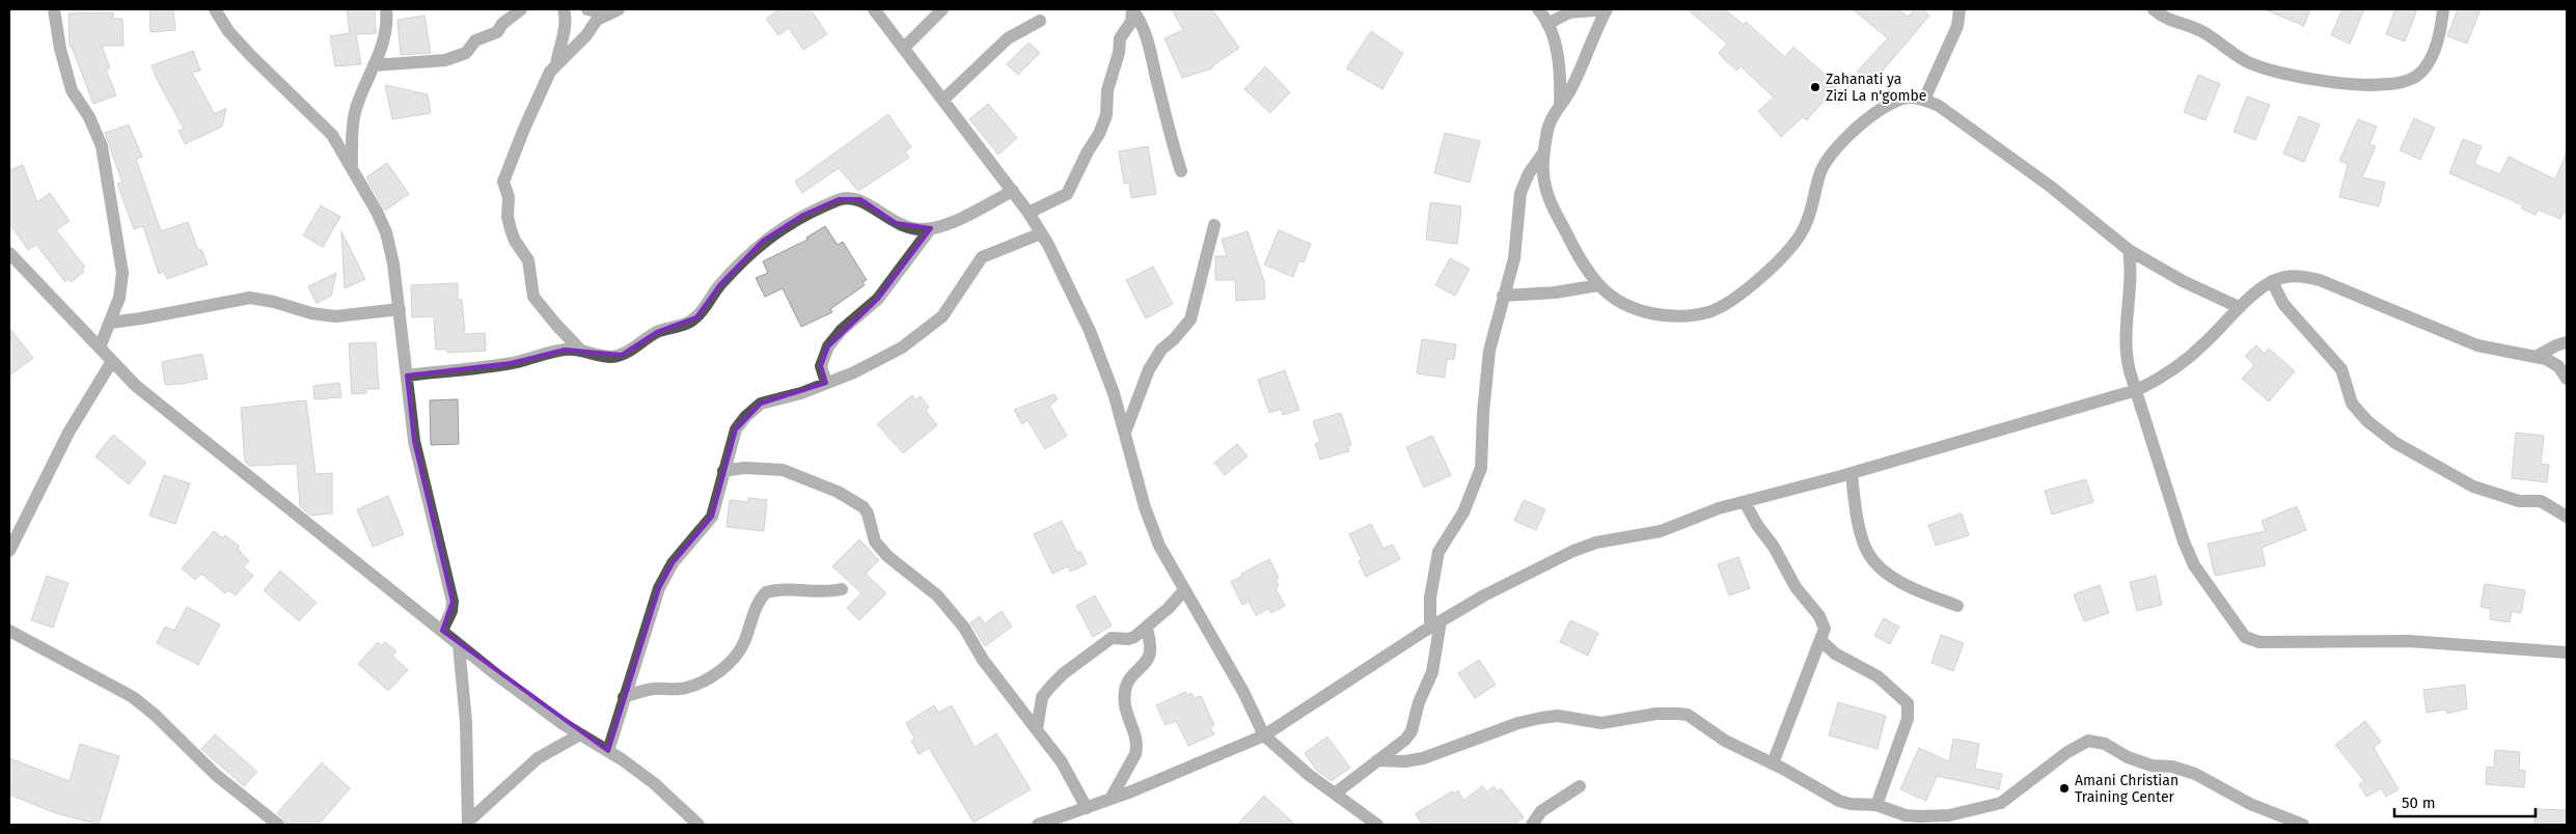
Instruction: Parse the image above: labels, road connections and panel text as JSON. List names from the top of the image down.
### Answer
{
  "places": ["Zahanati ya Zizi La n'gombe", "Amani Christian Training Center"],
  "scale_bar": "50 m"
}
